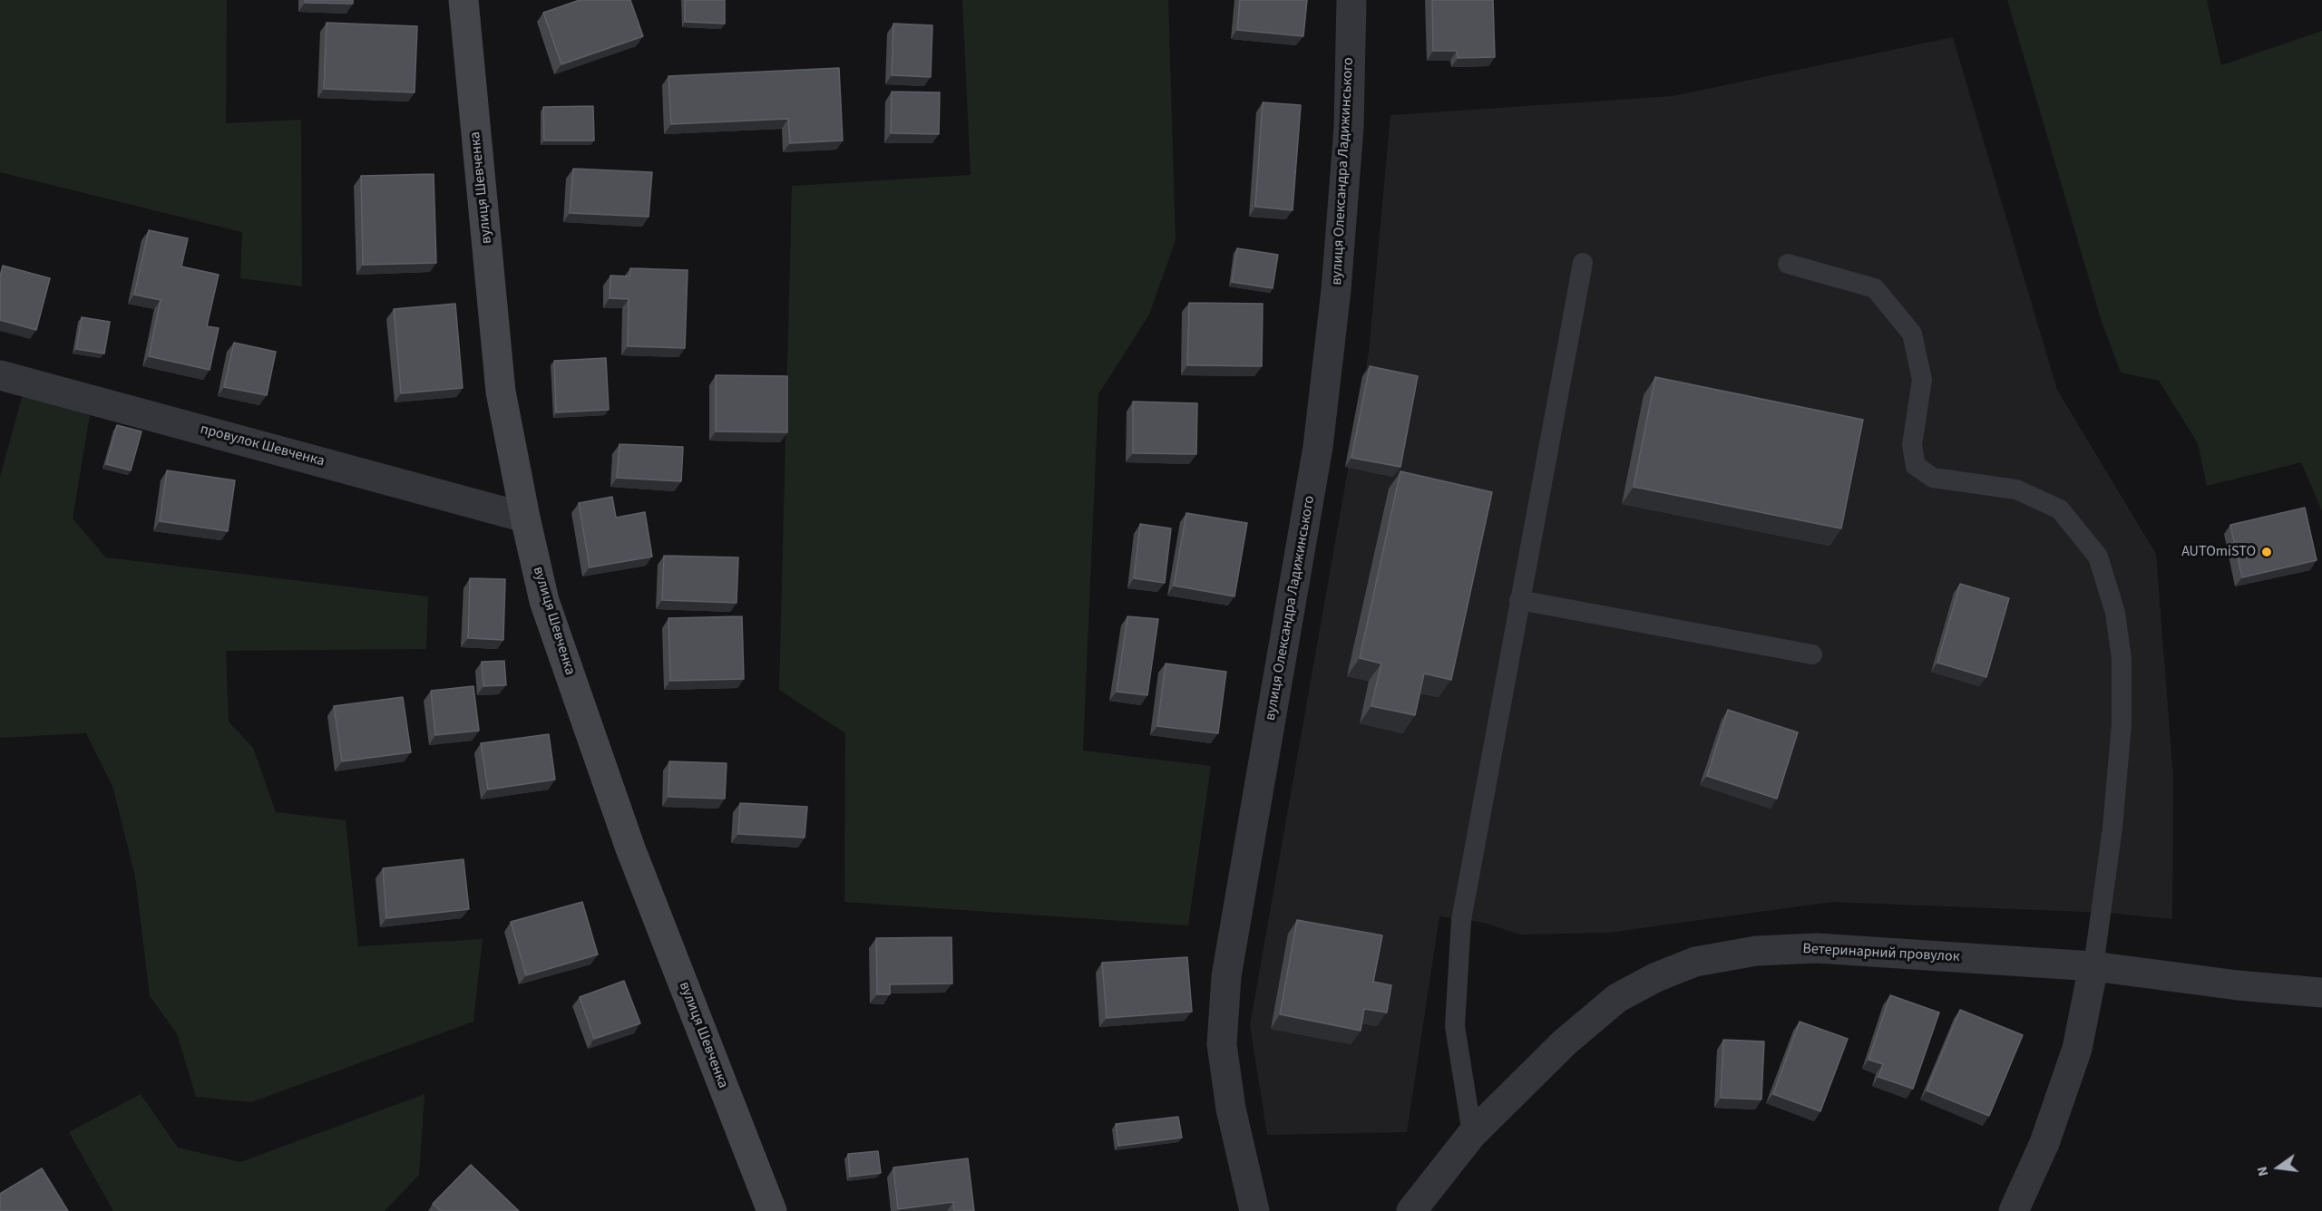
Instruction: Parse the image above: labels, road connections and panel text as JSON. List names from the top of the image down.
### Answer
{
  "streets": {
    "street": [
      "вулиця Олександра Ладижинського",
      "вулиця Шевченка",
      "провулок Шевченка",
      "Ветеринарний провулок"
    ]
  },
  "crossings": [
    ["вулиця Шевченка", "провулок Шевченка"]
  ],
  "places": ["AUTOmiSTO"],
  "north": "left"
}
